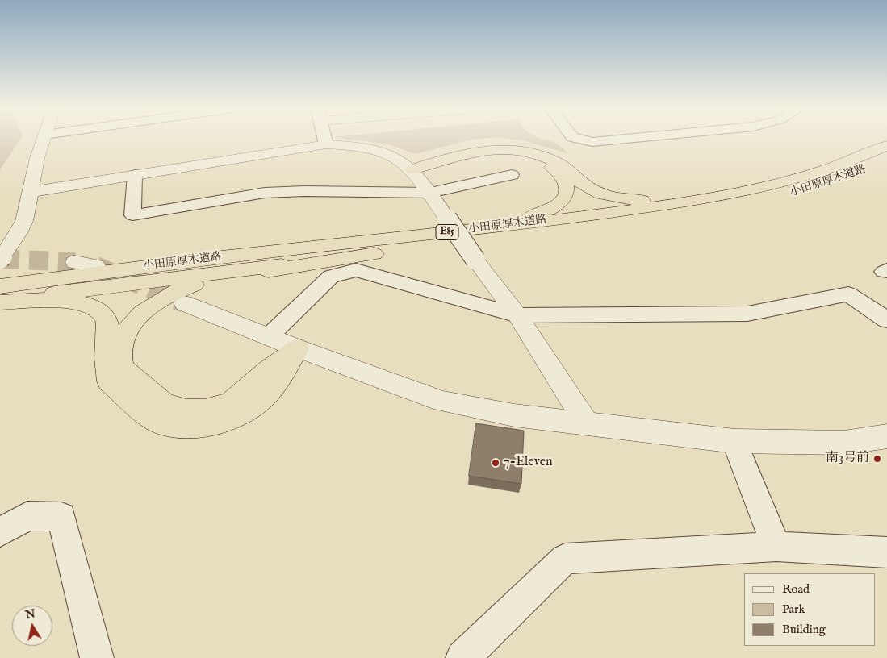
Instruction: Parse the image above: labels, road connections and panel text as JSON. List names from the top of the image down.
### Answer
{
  "streets": {
    "highway": ["小田原厚木道路", "E85"]
  },
  "places": ["南3号前", "7-Eleven"],
  "legend": ["Road", "Park", "Building"],
  "north": "top"
}
